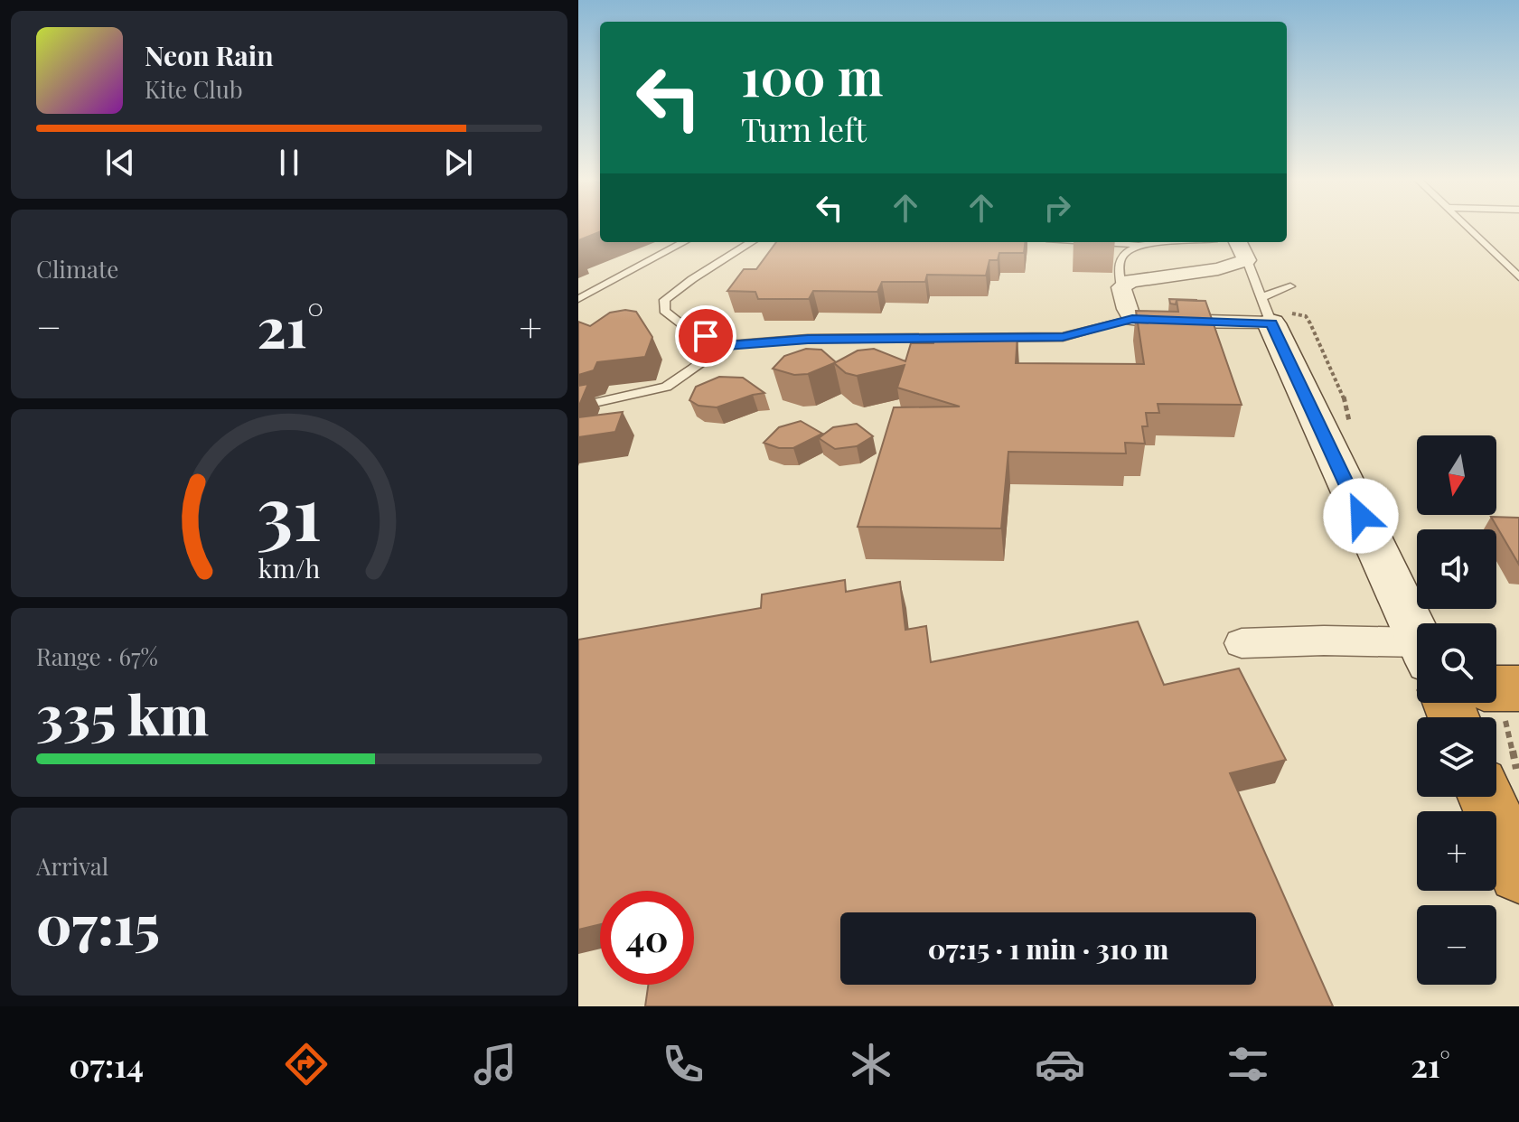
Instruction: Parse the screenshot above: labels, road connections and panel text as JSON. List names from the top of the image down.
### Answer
{
  "north": "bottom",
  "page": {
    "turn": ["100 m", "Turn left"],
    "song": ["Neon Rain", "Kite Club"],
    "tile": [
      "Climate",
      ["Range · 67%", "335 km"],
      ["Arrival", "07:15"]
    ],
    "heat": ["−", "21°", "+"],
    "map_buttons": ["+", "−"],
    "limit": "40",
    "trip": "07:15 · 1 min · 310 m",
    "tabs": ["07:14", "21°"],
    "gauge": ["31", "km/h"]
  }
}
